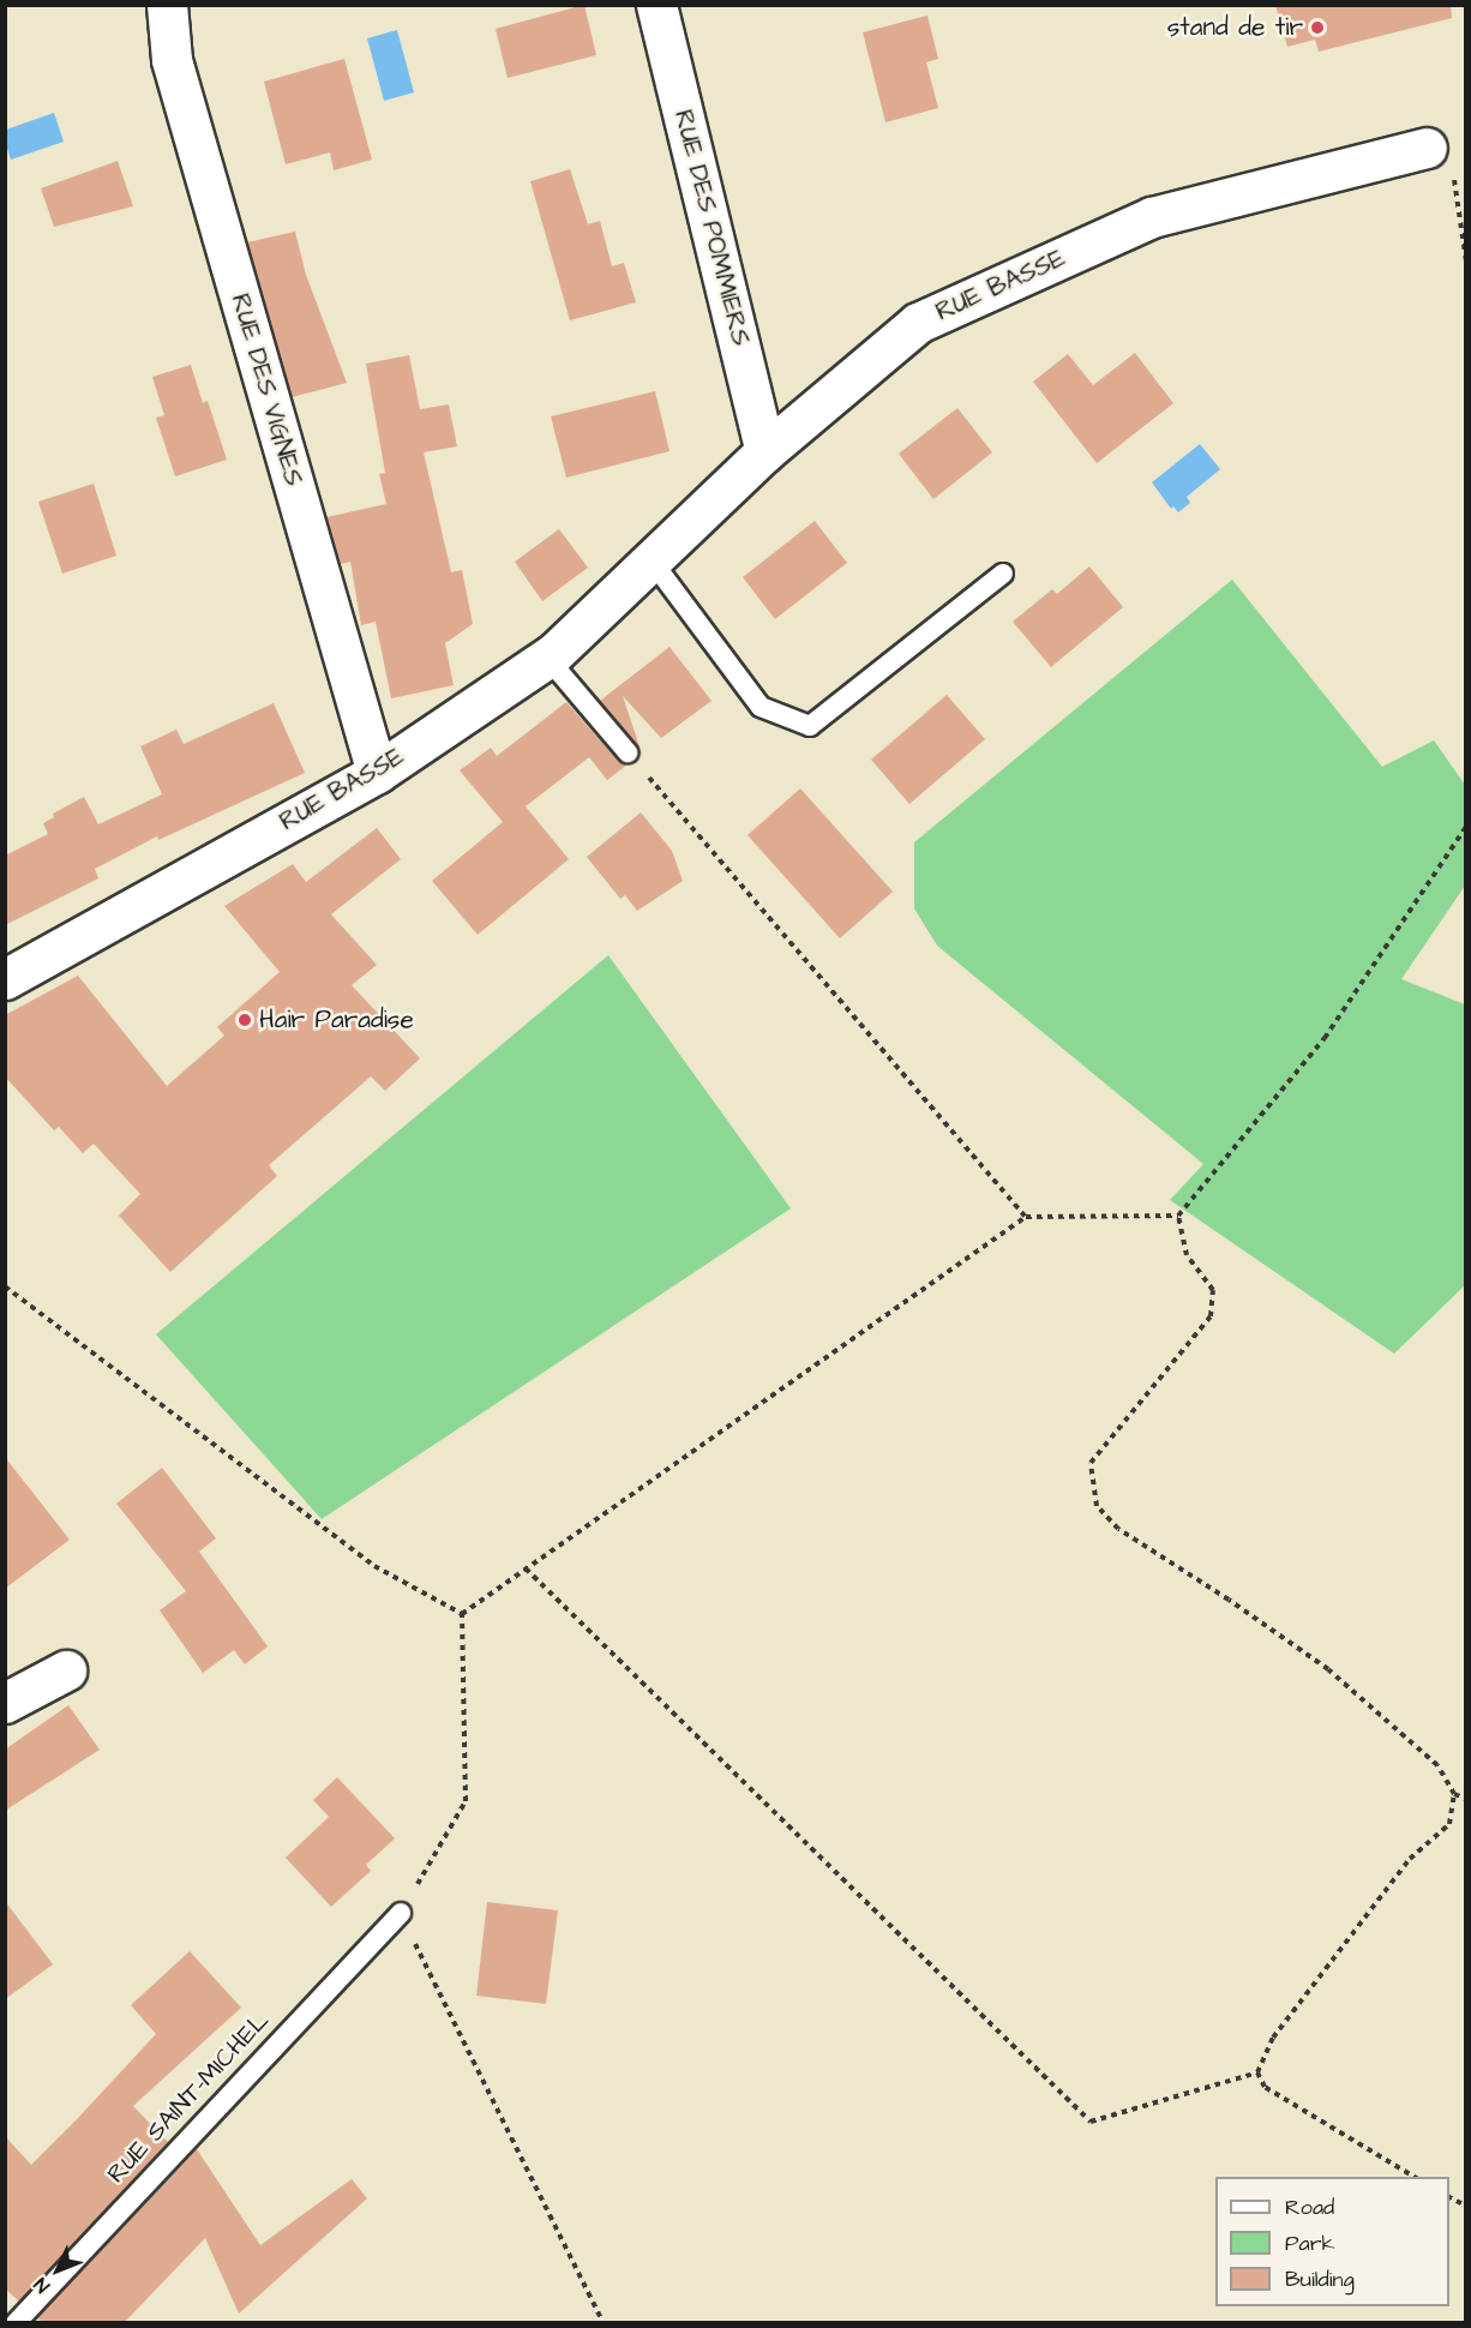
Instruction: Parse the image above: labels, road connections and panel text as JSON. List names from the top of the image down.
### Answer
{
  "streets": {
    "street": ["RUE DES POMMIERS", "RUE BASSE", "RUE DES VIGNES"],
    "lane": ["RUE SAINT-MICHEL"]
  },
  "crossings": [
    ["RUE DES POMMIERS", "RUE BASSE"],
    ["RUE BASSE", "RUE DES VIGNES"]
  ],
  "places": ["stand de tir", "Hair Paradise"],
  "legend": ["Road", "Park", "Building"],
  "north": "bottom left"
}
